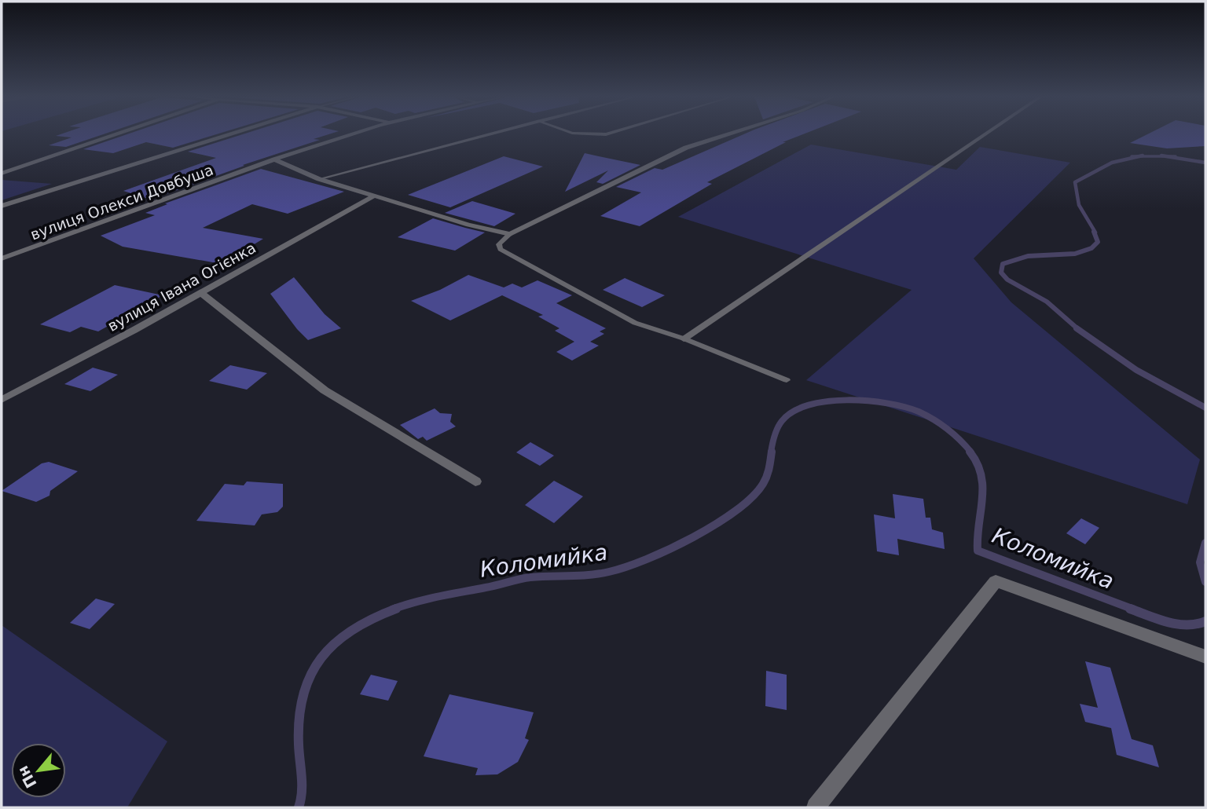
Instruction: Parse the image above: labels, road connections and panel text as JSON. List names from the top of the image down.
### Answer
{
  "streets": {
    "street": ["вулиця Олекси Довбуша", "вулиця Івана Огієнка"]
  },
  "water": ["Коломийка"],
  "north": "bottom left"
}
